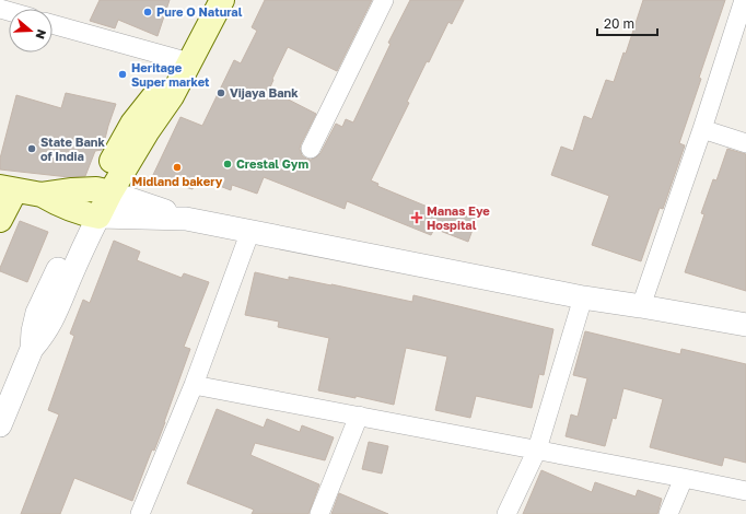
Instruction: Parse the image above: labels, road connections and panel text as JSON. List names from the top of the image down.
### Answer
{
  "places": {
    "other": [
      "Pure O Natural",
      "Heritage Super market",
      "Vijaya Bank",
      "State Bank of India",
      "Crestal Gym",
      "Midland bakery"
    ],
    "health": ["Manas Eye Hospital"]
  },
  "scale_bar": "20 m",
  "north": "right"
}
